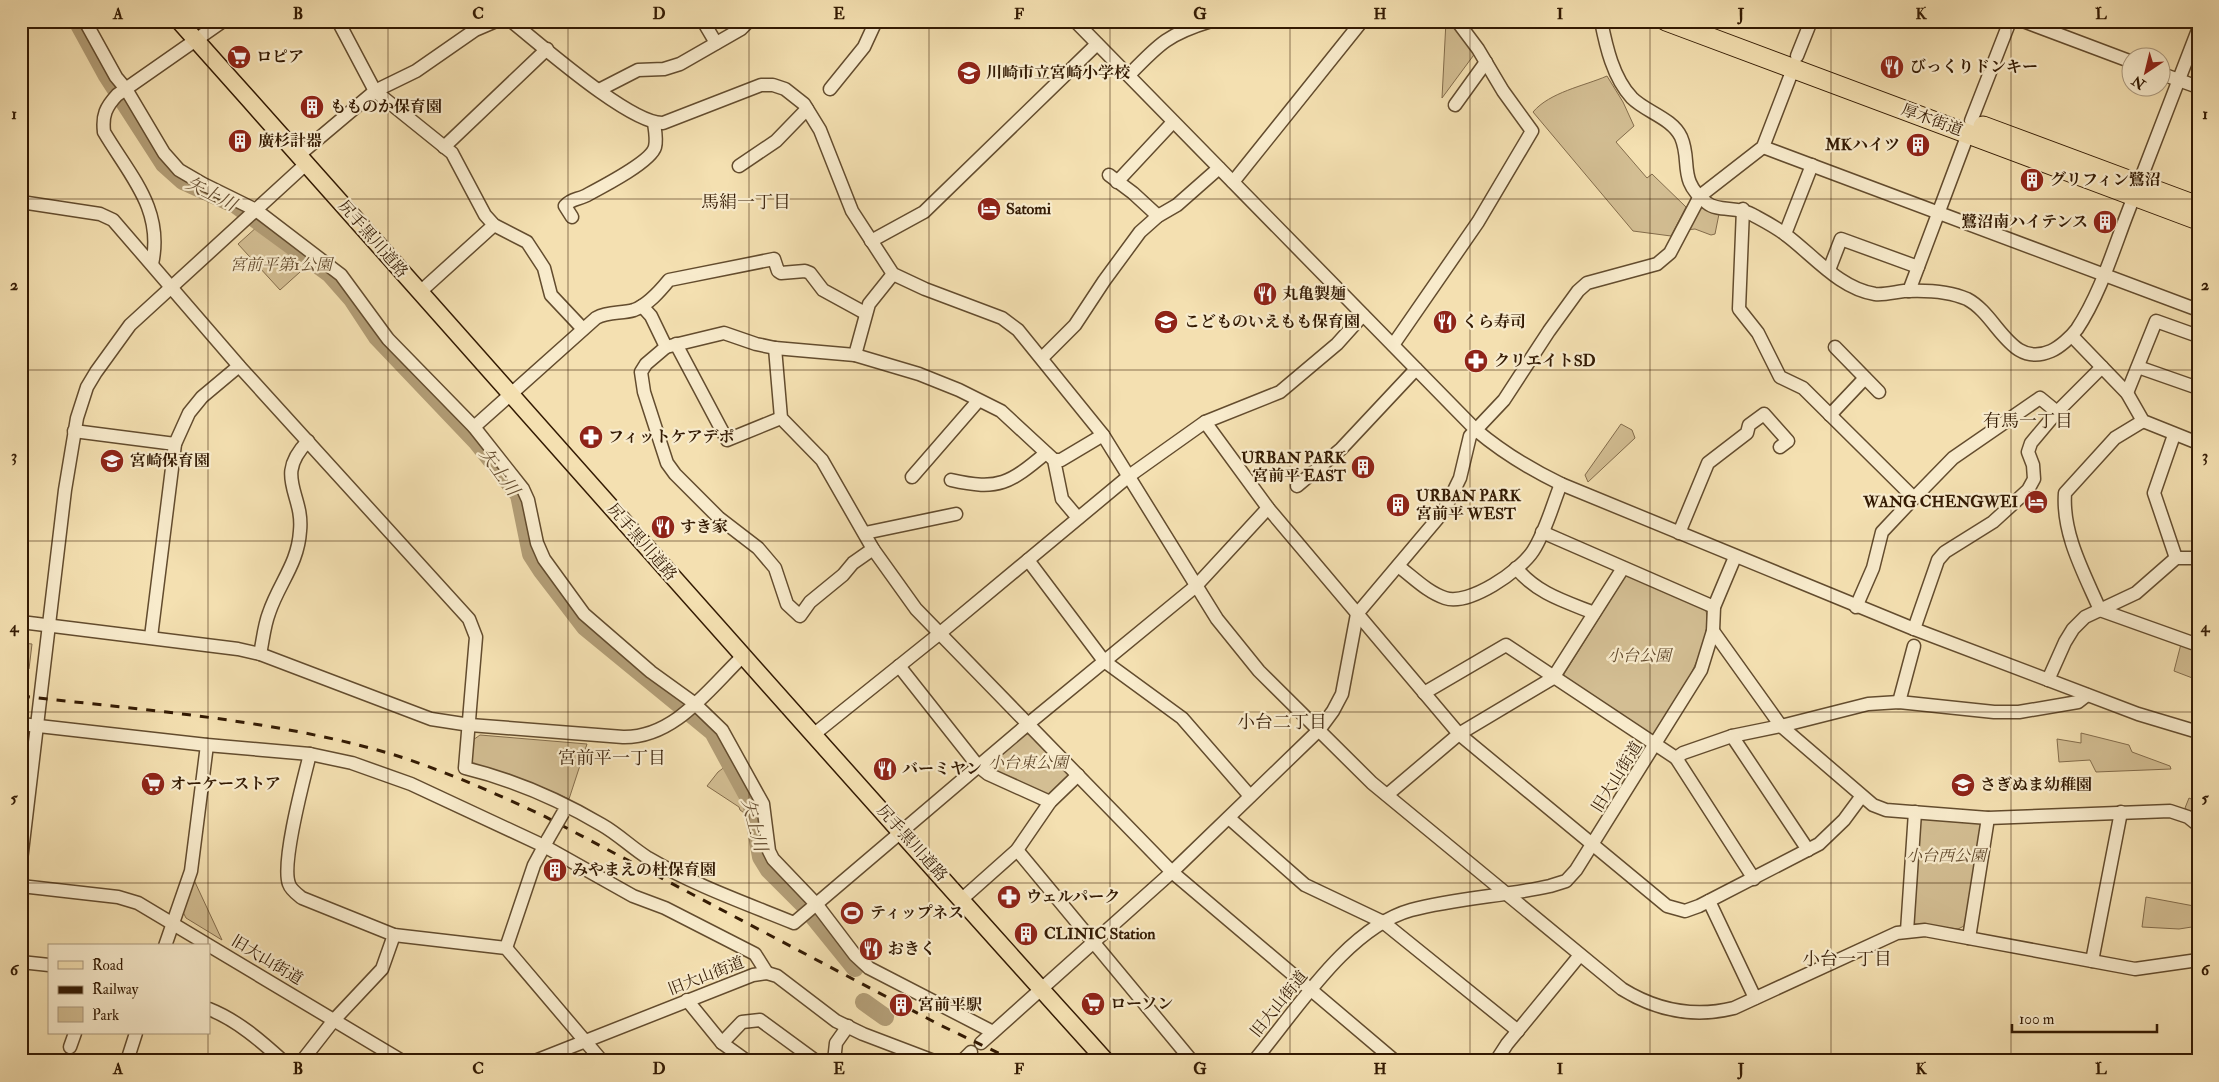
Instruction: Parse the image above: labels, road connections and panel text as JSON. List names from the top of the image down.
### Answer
{
  "streets": {
    "highway": ["厚木街道"],
    "main road": ["尻手黒川道路"],
    "street": ["旧大山街道"]
  },
  "districts": [
    "馬絹一丁目",
    "有馬一丁目",
    "小台二丁目",
    "宮前平一丁目",
    "小台一丁目"
  ],
  "water": ["矢上川"],
  "parks": [
    "宮前平第1公園",
    "小台公園",
    "小台東公園",
    "小台西公園"
  ],
  "places": {
    "supermarket": ["ロピア", "オーケーストア", "ローソン"],
    "restaurant": [
      "びっくりドンキー",
      "丸亀製麺",
      "くら寿司",
      "すき家",
      "バーミヤン",
      "おきく"
    ],
    "school or university": [
      "川崎市立宮崎小学校",
      "こどものいえもも保育園",
      "宮崎保育園",
      "さぎぬま幼稚園"
    ],
    "building": [
      "もものか保育園",
      "廣杉計器",
      "MKハイツ",
      "グリフィン鷺沼",
      "鷺沼南ハイテンス",
      "URBAN PARK 宮前平 EAST",
      "URBAN PARK 宮前平 WEST",
      "みやまえの杜保育園",
      "CLINIC Station",
      "宮前平駅"
    ],
    "hotel": ["Satomi", "WANG CHENGWEI"],
    "pharmacy": ["クリエイトSD", "フィットケアデポ", "ウェルパーク"],
    "sports": ["ティップネス"]
  },
  "legend": ["Road", "Railway", "Park"],
  "scale_bar": "100 m",
  "north": "bottom left",
  "grid": {
    "columns": [
      "A",
      "B",
      "C",
      "D",
      "E",
      "F",
      "G",
      "H",
      "I",
      "J",
      "K",
      "L"
    ],
    "rows": [
      "1",
      "2",
      "3",
      "4",
      "5",
      "6"
    ]
  }
}
